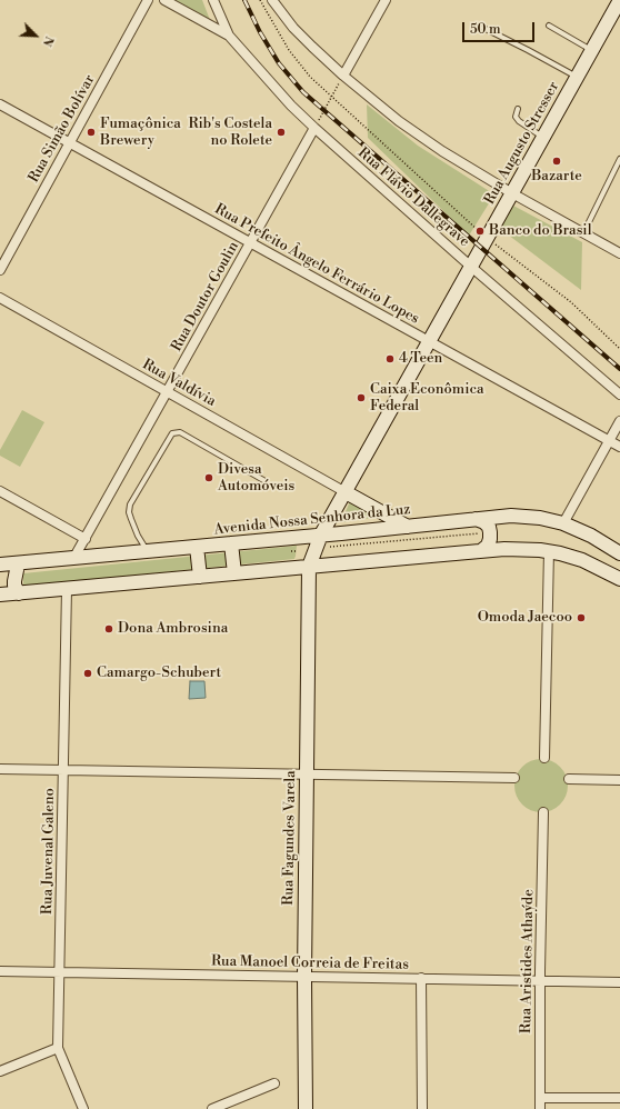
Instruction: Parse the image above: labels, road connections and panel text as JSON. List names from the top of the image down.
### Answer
{
  "streets": {
    "main road": ["Rua Augusto Stresser", "Avenida Nossa Senhora da Luz", "Rua Fagundes Varela"],
    "street": [
      "Rua Simão Bolívar",
      "Rua Flávio Dallegrave",
      "Rua Prefeito Ângelo Ferrário Lopes",
      "Rua Doutor Goulin",
      "Rua Valdívia",
      "Rua Juvenal Galeno",
      "Rua Aristides Athaýde",
      "Rua Manoel Correia de Freitas"
    ]
  },
  "crossings": [
    ["Rua Simão Bolívar", "Rua Prefeito Ângelo Ferrário Lopes"],
    ["Rua Augusto Stresser", "Rua Flávio Dallegrave"],
    ["Rua Augusto Stresser", "Rua Prefeito Ângelo Ferrário Lopes"],
    ["Rua Augusto Stresser", "Rua Valdívia"],
    ["Rua Augusto Stresser", "Avenida Nossa Senhora da Luz"],
    ["Rua Augusto Stresser", "Rua Fagundes Varela"],
    ["Rua Flávio Dallegrave", "Rua Doutor Goulin"],
    ["Rua Prefeito Ângelo Ferrário Lopes", "Rua Doutor Goulin"],
    ["Rua Doutor Goulin", "Rua Valdívia"],
    ["Rua Doutor Goulin", "Avenida Nossa Senhora da Luz"],
    ["Rua Fagundes Varela", "Rua Manoel Correia de Freitas"],
    ["Rua Juvenal Galeno", "Rua Manoel Correia de Freitas"],
    ["Rua Aristides Athaýde", "Rua Manoel Correia de Freitas"]
  ],
  "places": [
    "Fumaçônica Brewery",
    "Rib's Costela no Rolete",
    "Bazarte",
    "Banco do Brasil",
    "4 Teen",
    "Caixa Econômica Federal",
    "Divesa Automóveis",
    "Omoda Jaecoo",
    "Dona Ambrosina",
    "Camargo-Schubert"
  ],
  "scale_bar": "50 m",
  "north": "bottom right"
}
